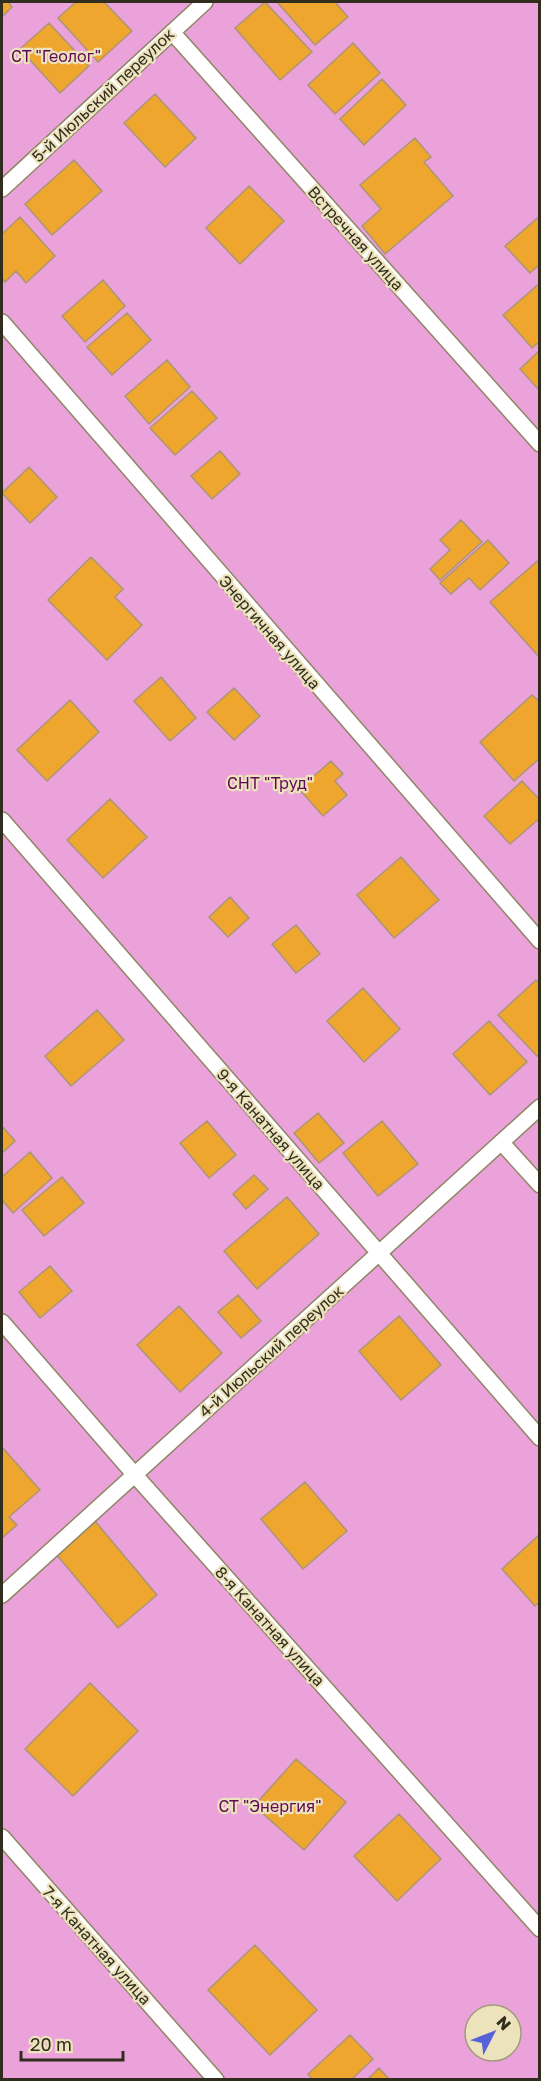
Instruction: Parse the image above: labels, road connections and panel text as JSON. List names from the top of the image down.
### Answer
{
  "streets": {
    "lane": [
      "5-й Июльский переулок",
      "Встречная улица",
      "Энергичная улица",
      "9-я Канатная улица",
      "4-й Июльский переулок",
      "8-я Канатная улица",
      "7-я Канатная улица"
    ]
  },
  "crossings": [
    ["5-й Июльский переулок", "Встречная улица"],
    ["9-я Канатная улица", "4-й Июльский переулок"],
    ["4-й Июльский переулок", "8-я Канатная улица"]
  ],
  "parks": ["СТ \"Геолог\"", "СНТ \"Труд\"", "СТ \"Энергия\""],
  "scale_bar": "20 m",
  "north": "top right"
}
